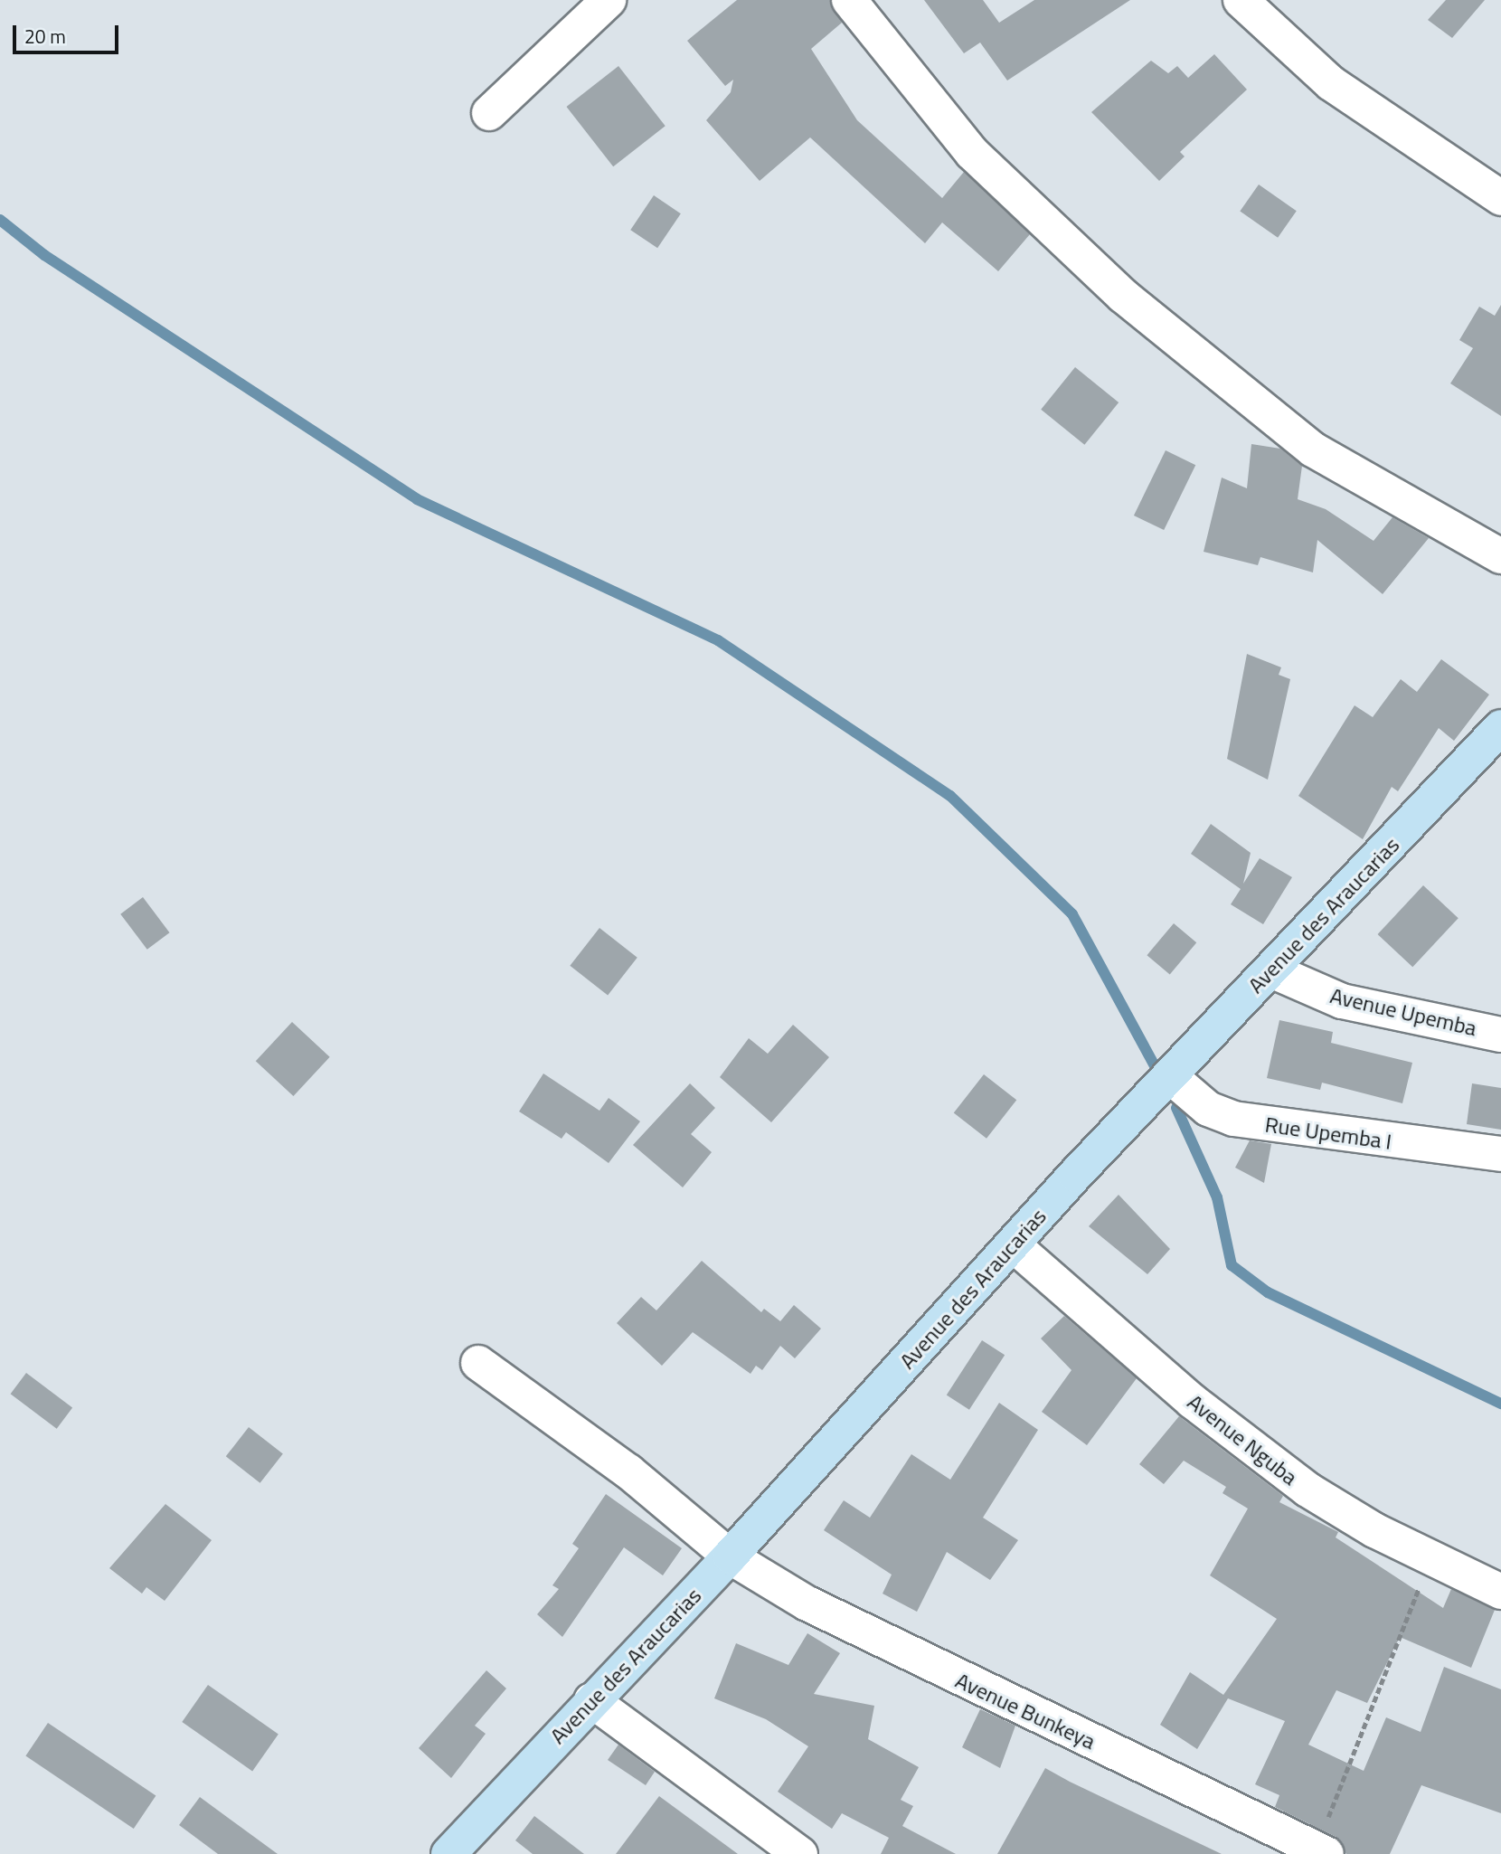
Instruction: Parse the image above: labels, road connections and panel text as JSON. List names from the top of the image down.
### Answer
{
  "streets": {
    "street": [
      "Avenue des Araucarias",
      "Avenue Upemba",
      "Rue Upemba I",
      "Avenue Nguba",
      "Avenue Bunkeya"
    ]
  },
  "crossings": [
    ["Avenue des Araucarias", "Avenue Upemba"],
    ["Avenue des Araucarias", "Rue Upemba I"],
    ["Avenue des Araucarias", "Avenue Nguba"],
    ["Avenue des Araucarias", "Avenue Bunkeya"]
  ],
  "scale_bar": "20 m"
}
